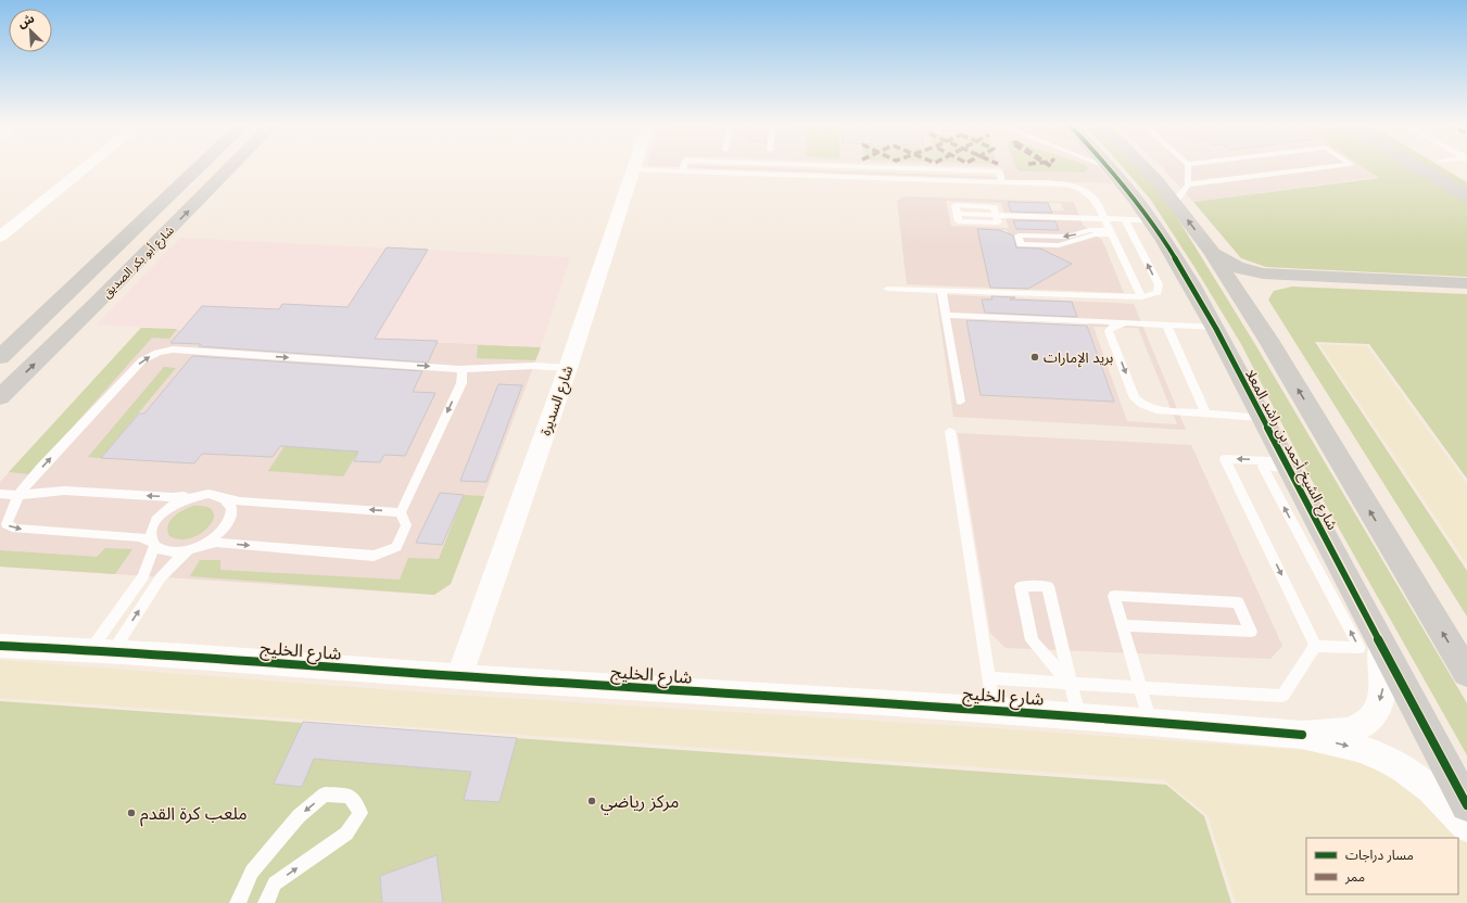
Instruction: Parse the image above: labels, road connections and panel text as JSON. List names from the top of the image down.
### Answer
{
  "streets": {
    "street": [
      "شارع أبو بكر الصديق",
      "شارع السديرة",
      "شارع الشيخ أحمد بن راشد المعلا",
      "شارع الخليج"
    ]
  },
  "crossings": [
    ["شارع السديرة", "شارع الخليج"],
    ["شارع الشيخ أحمد بن راشد المعلا", "شارع الخليج"]
  ],
  "places": ["بريد الإمارات", "مركز رياضي", "ملعب كرة القدم"],
  "legend": ["مسار دراجات", "ممر"],
  "north": "top left"
}
